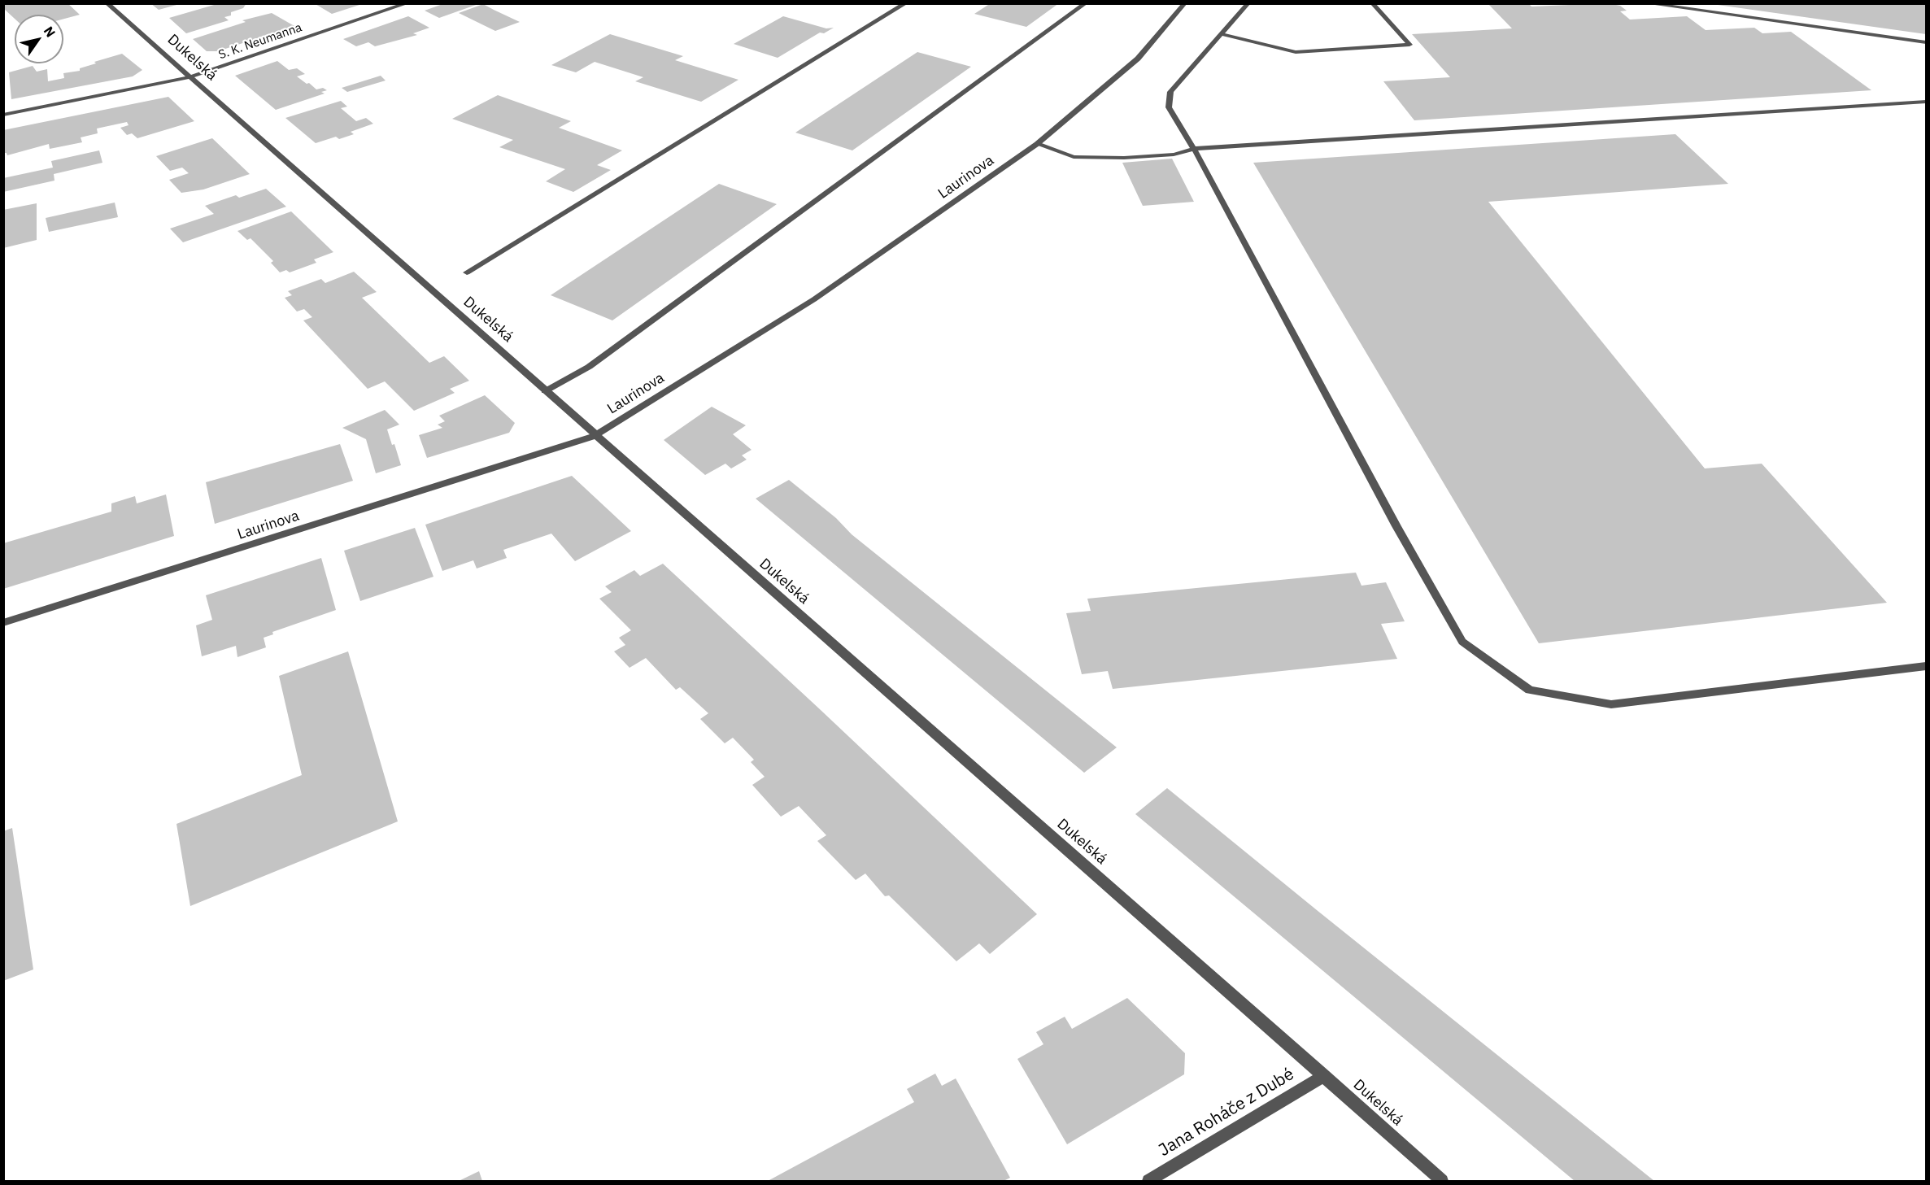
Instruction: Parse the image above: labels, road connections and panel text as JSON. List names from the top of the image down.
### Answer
{
  "streets": {
    "street": [
      "S. K. Neumanna",
      "Dukelská",
      "Laurinova",
      "Jana Roháče z Dubé"
    ]
  },
  "crossings": [
    ["S. K. Neumanna", "Dukelská"],
    ["Dukelská", "Laurinova"],
    ["Dukelská", "Jana Roháče z Dubé"]
  ],
  "north": "top right"
}
